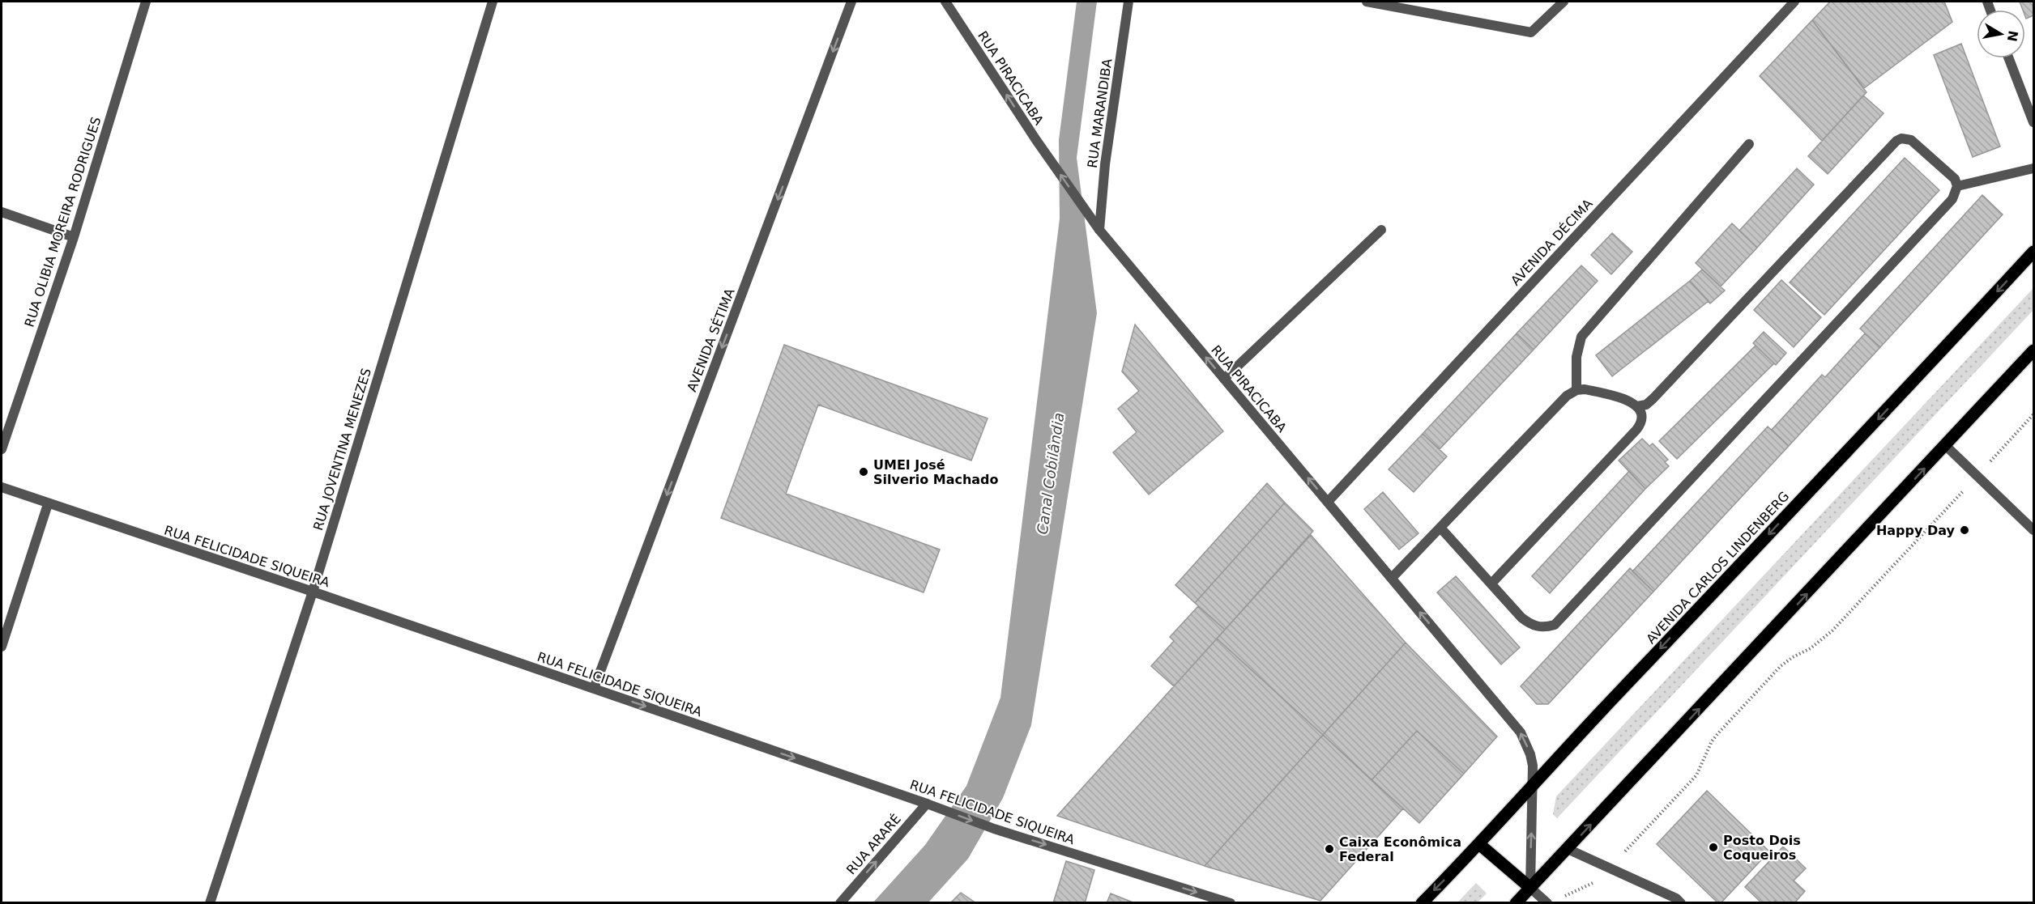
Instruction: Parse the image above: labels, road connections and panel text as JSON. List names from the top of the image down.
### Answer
{
  "streets": {
    "main road": ["AVENIDA CARLOS LINDENBERG"],
    "street": [
      "RUA PIRACICABA",
      "RUA MARANDIBA",
      "RUA OLIBIA MOREIRA RODRIGUES",
      "AVENIDA DÉCIMA",
      "AVENIDA SÉTIMA",
      "RUA JOVENTINA MENEZES",
      "RUA FELICIDADE SIQUEIRA",
      "RUA ARARÉ"
    ]
  },
  "crossings": [
    ["RUA PIRACICABA", "RUA MARANDIBA"],
    ["RUA PIRACICABA", "AVENIDA DÉCIMA"],
    ["RUA PIRACICABA", "AVENIDA CARLOS LINDENBERG"],
    ["AVENIDA SÉTIMA", "RUA FELICIDADE SIQUEIRA"],
    ["RUA JOVENTINA MENEZES", "RUA FELICIDADE SIQUEIRA"],
    ["RUA FELICIDADE SIQUEIRA", "RUA ARARÉ"]
  ],
  "one_way": [
    "RUA PIRACICABA",
    "AVENIDA SÉTIMA",
    "RUA FELICIDADE SIQUEIRA",
    "RUA ARARÉ"
  ],
  "water": ["Canal Cobilândia"],
  "places": [
    "UMEI José Silverio Machado",
    "Happy Day",
    "Posto Dois Coqueiros",
    "Caixa Econômica Federal"
  ],
  "north": "right"
}
